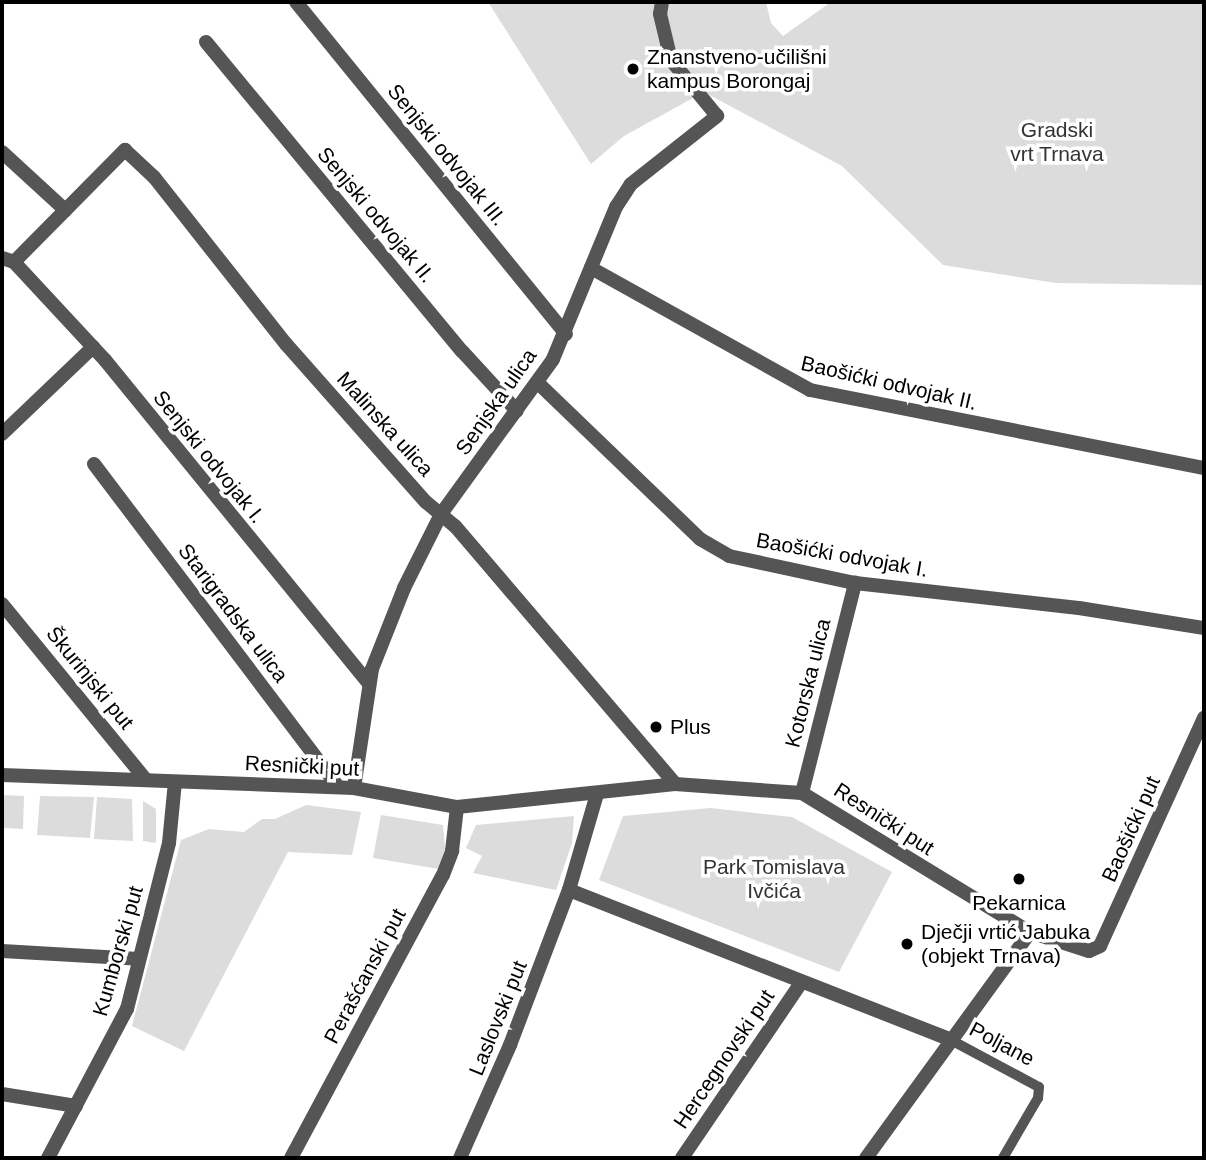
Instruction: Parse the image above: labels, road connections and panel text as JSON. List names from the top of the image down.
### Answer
{
  "streets": {
    "street": [
      "Senjski odvojak III.",
      "Senjski odvojak II.",
      "Baošićki odvojak II.",
      "Senjska ulica",
      "Malinska ulica",
      "Senjski odvojak I.",
      "Baošićki odvojak I.",
      "Starigradska ulica",
      "Škurinjski put",
      "Kotorska ulica",
      "Resnički put",
      "Baošićki put",
      "Kumborski put",
      "Perašćanski put",
      "Laslovski put",
      "Poljane",
      "Hercegnovski put"
    ]
  },
  "crossings": [
    ["Senjski odvojak III.", "Senjska ulica"],
    ["Senjski odvojak II.", "Senjska ulica"],
    ["Baošićki odvojak II.", "Senjska ulica"],
    ["Senjska ulica", "Malinska ulica"],
    ["Senjska ulica", "Senjski odvojak I."],
    ["Senjska ulica", "Baošićki odvojak I."],
    ["Senjska ulica", "Resnički put"],
    ["Malinska ulica", "Resnički put"],
    ["Baošićki odvojak I.", "Kotorska ulica"],
    ["Starigradska ulica", "Resnički put"],
    ["Škurinjski put", "Resnički put"],
    ["Kotorska ulica", "Resnički put"],
    ["Resnički put", "Baošićki put"],
    ["Resnički put", "Kumborski put"],
    ["Resnički put", "Perašćanski put"],
    ["Resnički put", "Poljane"]
  ],
  "parks": ["Gradski vrt Trnava", "Park Tomislava Ivčića"],
  "places": [
    "Znanstveno-učilišni kampus Borongaj",
    "Plus",
    "Pekarnica",
    "Dječji vrtić Jabuka (objekt Trnava)"
  ]
}
